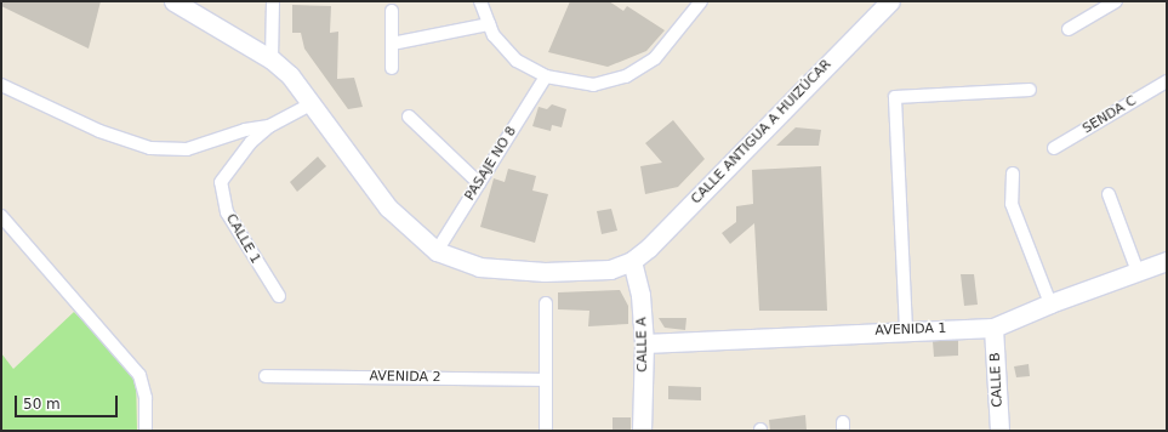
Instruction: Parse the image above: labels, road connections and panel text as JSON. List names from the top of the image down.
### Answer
{
  "streets": {
    "main road": [
      "CALLE ANTIGUA A HUIZÚCAR",
      "AVENIDA 1",
      "CALLE A",
      "CALLE B"
    ],
    "street": [
      "SENDA C",
      "PASAJE NO 8",
      "CALLE 1",
      "AVENIDA 2"
    ]
  },
  "crossings": [
    ["CALLE ANTIGUA A HUIZÚCAR", "PASAJE NO 8"],
    ["CALLE ANTIGUA A HUIZÚCAR", "CALLE A"],
    ["AVENIDA 1", "CALLE A"],
    ["AVENIDA 1", "CALLE B"]
  ],
  "scale_bar": "50 m"
}
